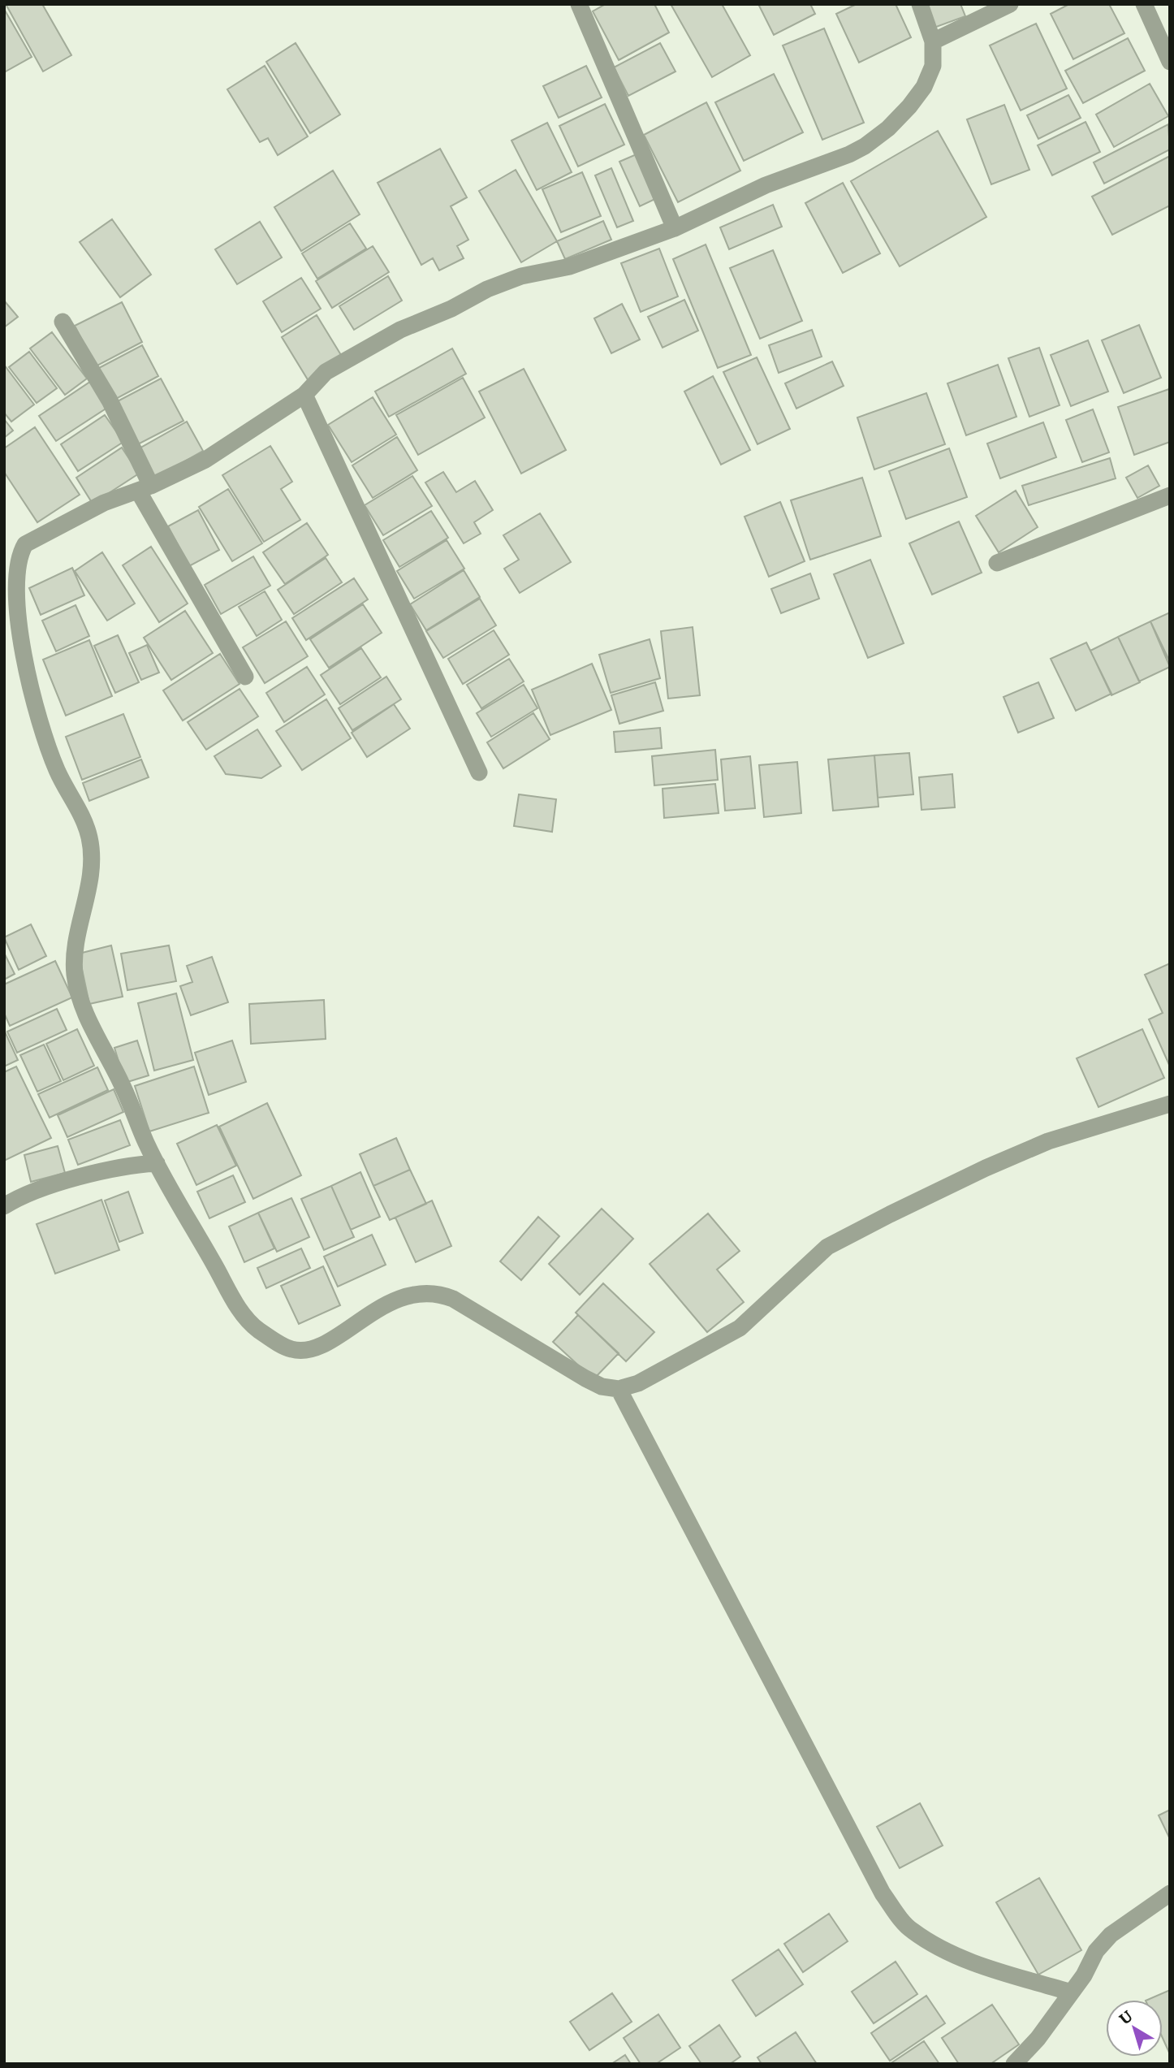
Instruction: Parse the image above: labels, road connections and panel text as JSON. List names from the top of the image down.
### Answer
{
  "north": "top left"
}
